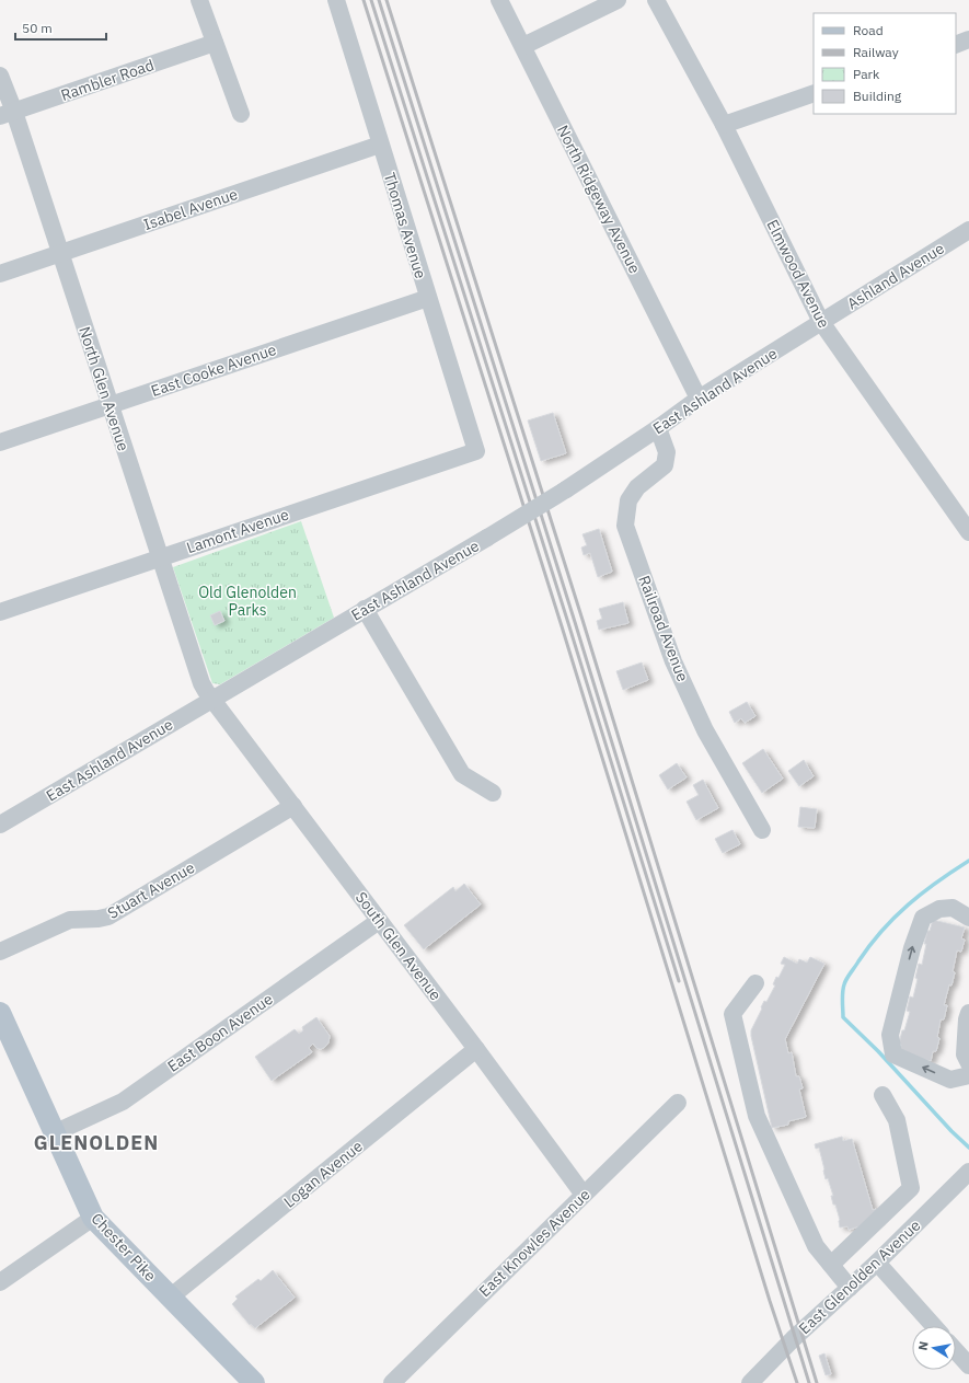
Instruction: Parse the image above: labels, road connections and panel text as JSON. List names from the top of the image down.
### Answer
{
  "streets": {
    "main road": ["Chester Pike"],
    "street": [
      "Rambler Road",
      "North Ridgeway Avenue",
      "Isabel Avenue",
      "Thomas Avenue",
      "Elmwood Avenue",
      "Ashland Avenue",
      "East Cooke Avenue",
      "North Glen Avenue",
      "East Ashland Avenue",
      "Lamont Avenue",
      "Railroad Avenue",
      "Stuart Avenue",
      "South Glen Avenue",
      "East Boon Avenue",
      "Logan Avenue",
      "East Knowles Avenue",
      "East Glenolden Avenue"
    ]
  },
  "crossings": [
    ["Rambler Road", "North Glen Avenue"],
    ["North Ridgeway Avenue", "East Ashland Avenue"],
    ["Isabel Avenue", "Thomas Avenue"],
    ["Isabel Avenue", "North Glen Avenue"],
    ["Thomas Avenue", "East Cooke Avenue"],
    ["Thomas Avenue", "Lamont Avenue"],
    ["Elmwood Avenue", "Ashland Avenue"],
    ["Elmwood Avenue", "East Ashland Avenue"],
    ["Ashland Avenue", "East Ashland Avenue"],
    ["East Cooke Avenue", "North Glen Avenue"],
    ["North Glen Avenue", "East Ashland Avenue"],
    ["North Glen Avenue", "Lamont Avenue"],
    ["North Glen Avenue", "South Glen Avenue"],
    ["East Ashland Avenue", "Railroad Avenue"],
    ["East Ashland Avenue", "South Glen Avenue"],
    ["Stuart Avenue", "South Glen Avenue"],
    ["South Glen Avenue", "East Boon Avenue"],
    ["South Glen Avenue", "Logan Avenue"],
    ["South Glen Avenue", "East Knowles Avenue"],
    ["East Boon Avenue", "Chester Pike"],
    ["Logan Avenue", "Chester Pike"]
  ],
  "districts": ["GLENOLDEN"],
  "parks": ["Old Glenolden Parks"],
  "legend": [
    "Road",
    "Railway",
    "Park",
    "Building"
  ],
  "scale_bar": "50 m",
  "north": "left"
}
